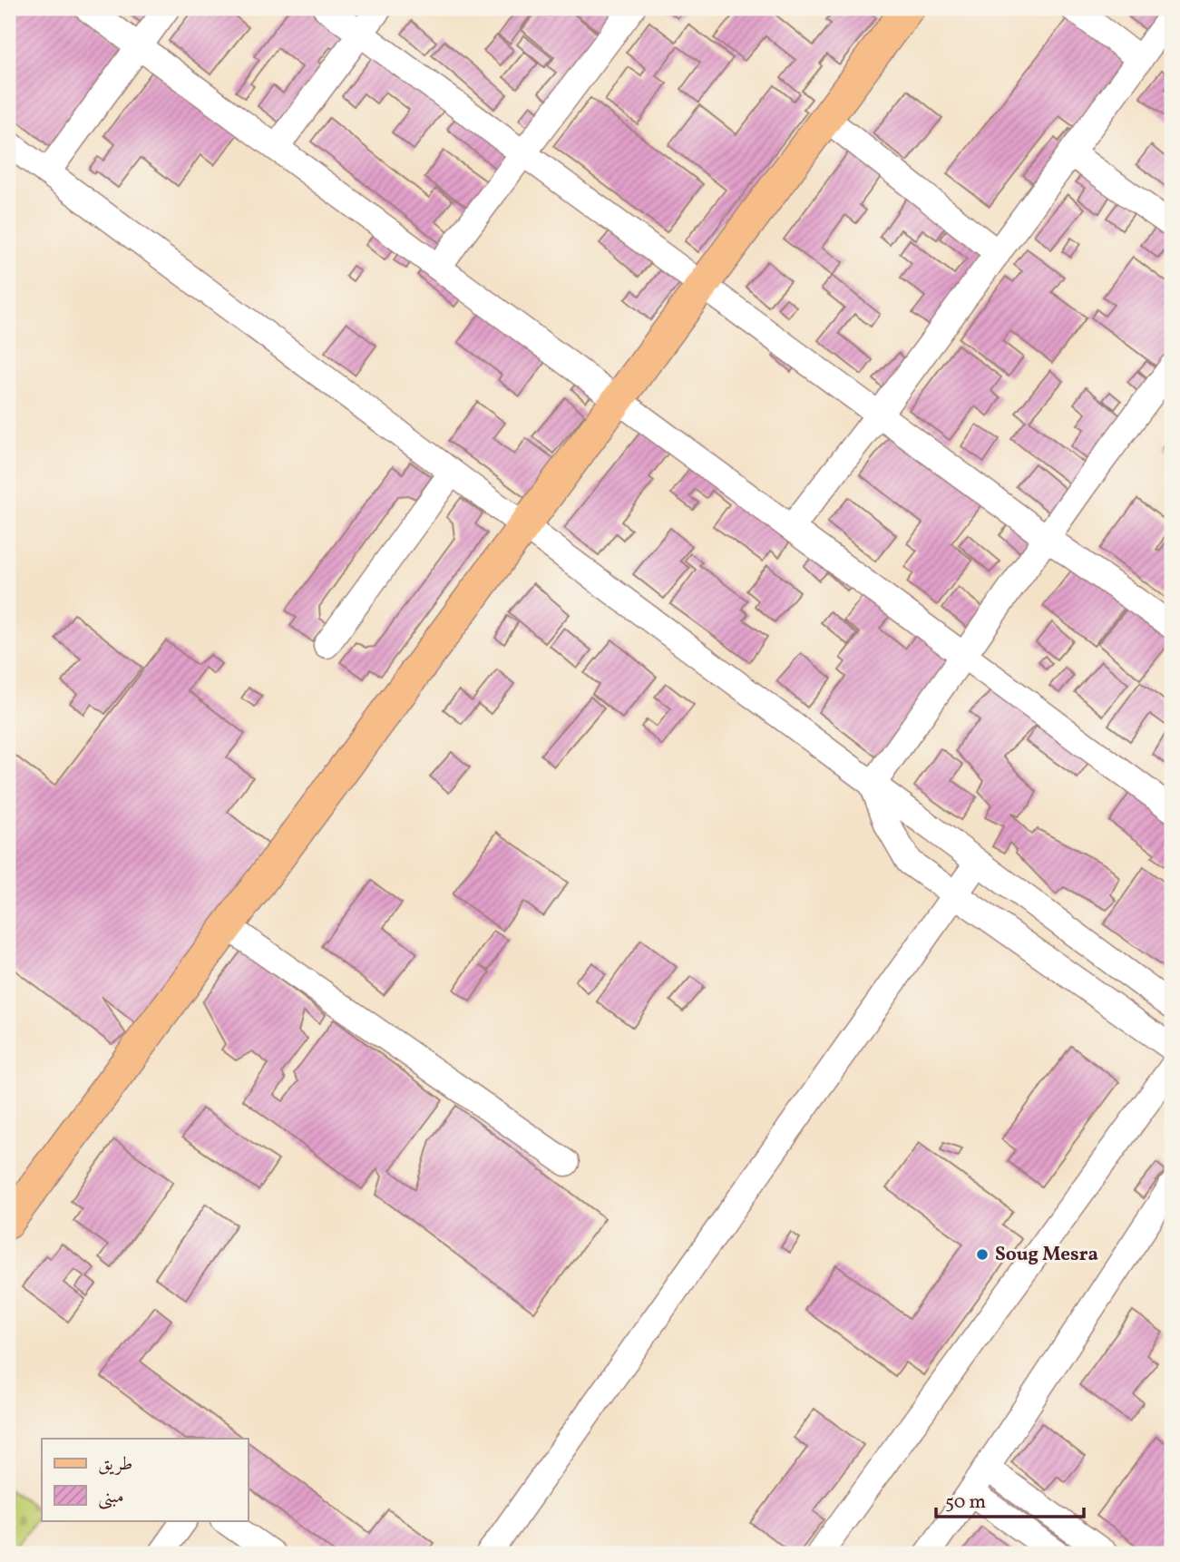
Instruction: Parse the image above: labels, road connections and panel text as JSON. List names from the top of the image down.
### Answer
{
  "places": ["Soug Mesra"],
  "legend": ["طريق", "مبنى"],
  "scale_bar": "50 m"
}
